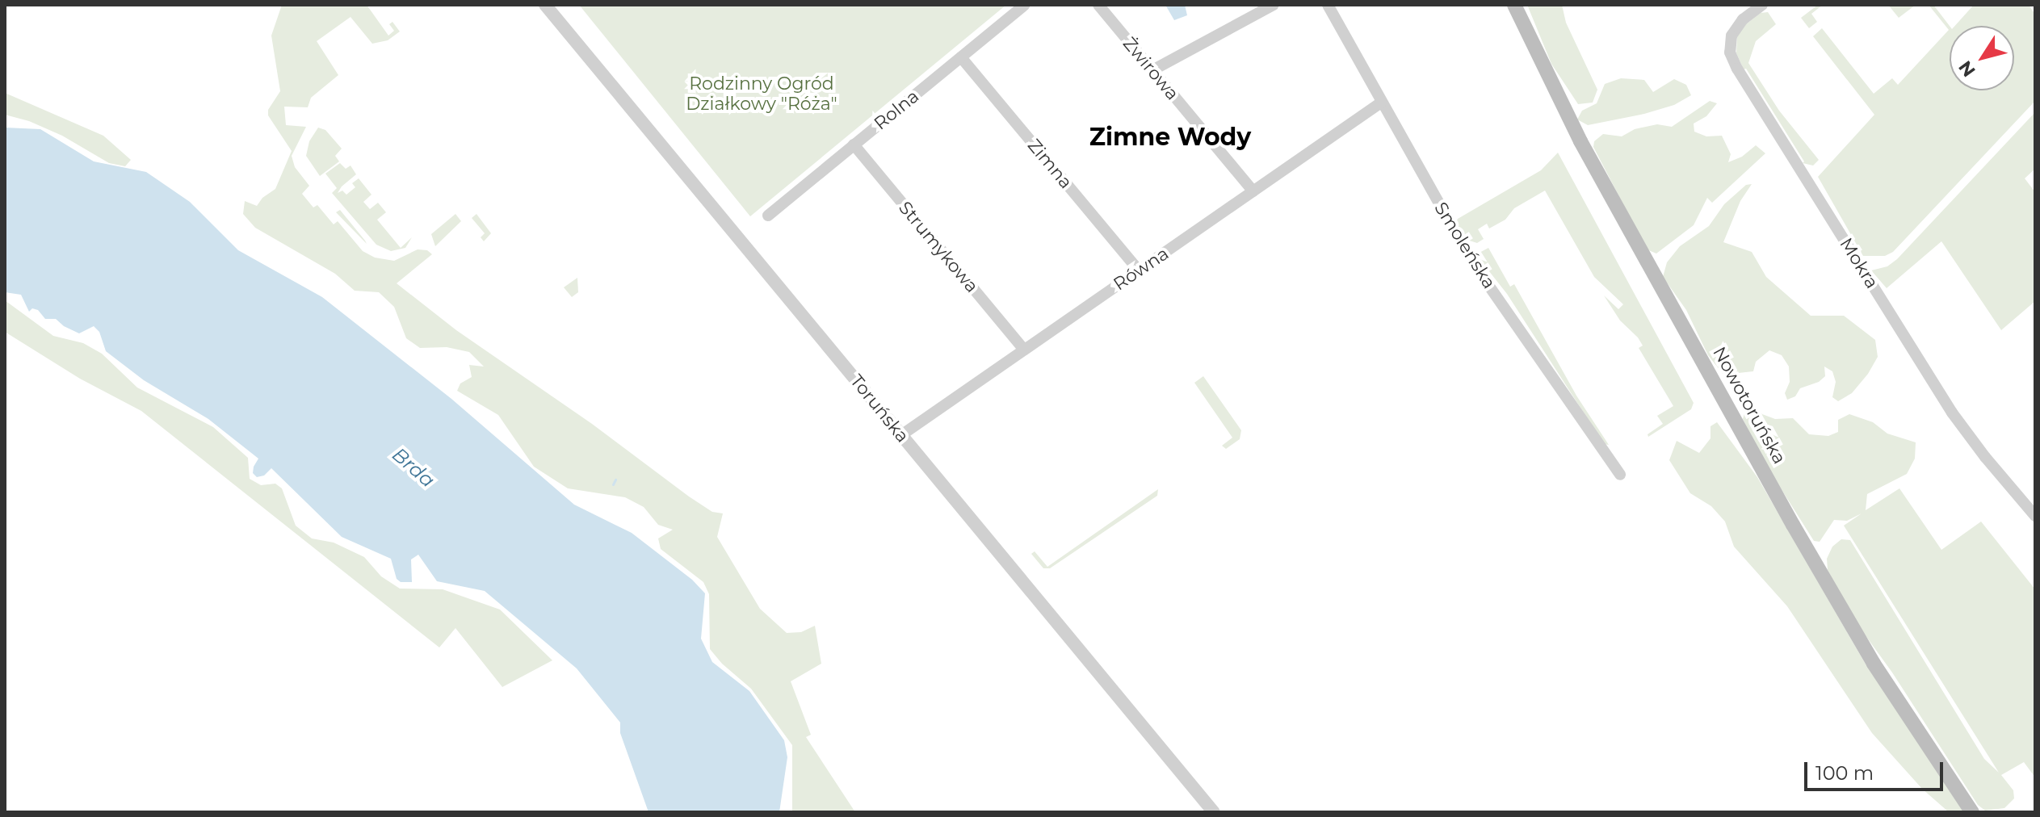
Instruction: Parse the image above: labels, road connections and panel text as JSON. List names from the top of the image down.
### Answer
{
  "streets": {
    "main road": ["Nowotoruńska"],
    "street": [
      "Żwirowa",
      "Rolna",
      "Zimna",
      "Smoleńska",
      "Strumykowa",
      "Mokra",
      "Równa",
      "Toruńska"
    ]
  },
  "crossings": [
    ["Żwirowa", "Równa"],
    ["Rolna", "Zimna"],
    ["Rolna", "Strumykowa"],
    ["Zimna", "Równa"],
    ["Smoleńska", "Równa"],
    ["Strumykowa", "Równa"],
    ["Równa", "Toruńska"]
  ],
  "districts": ["Zimne Wody"],
  "water": ["Brda"],
  "parks": ["Rodzinny Ogród Działkowy \"Róża\""],
  "scale_bar": "100 m",
  "north": "bottom left"
}
